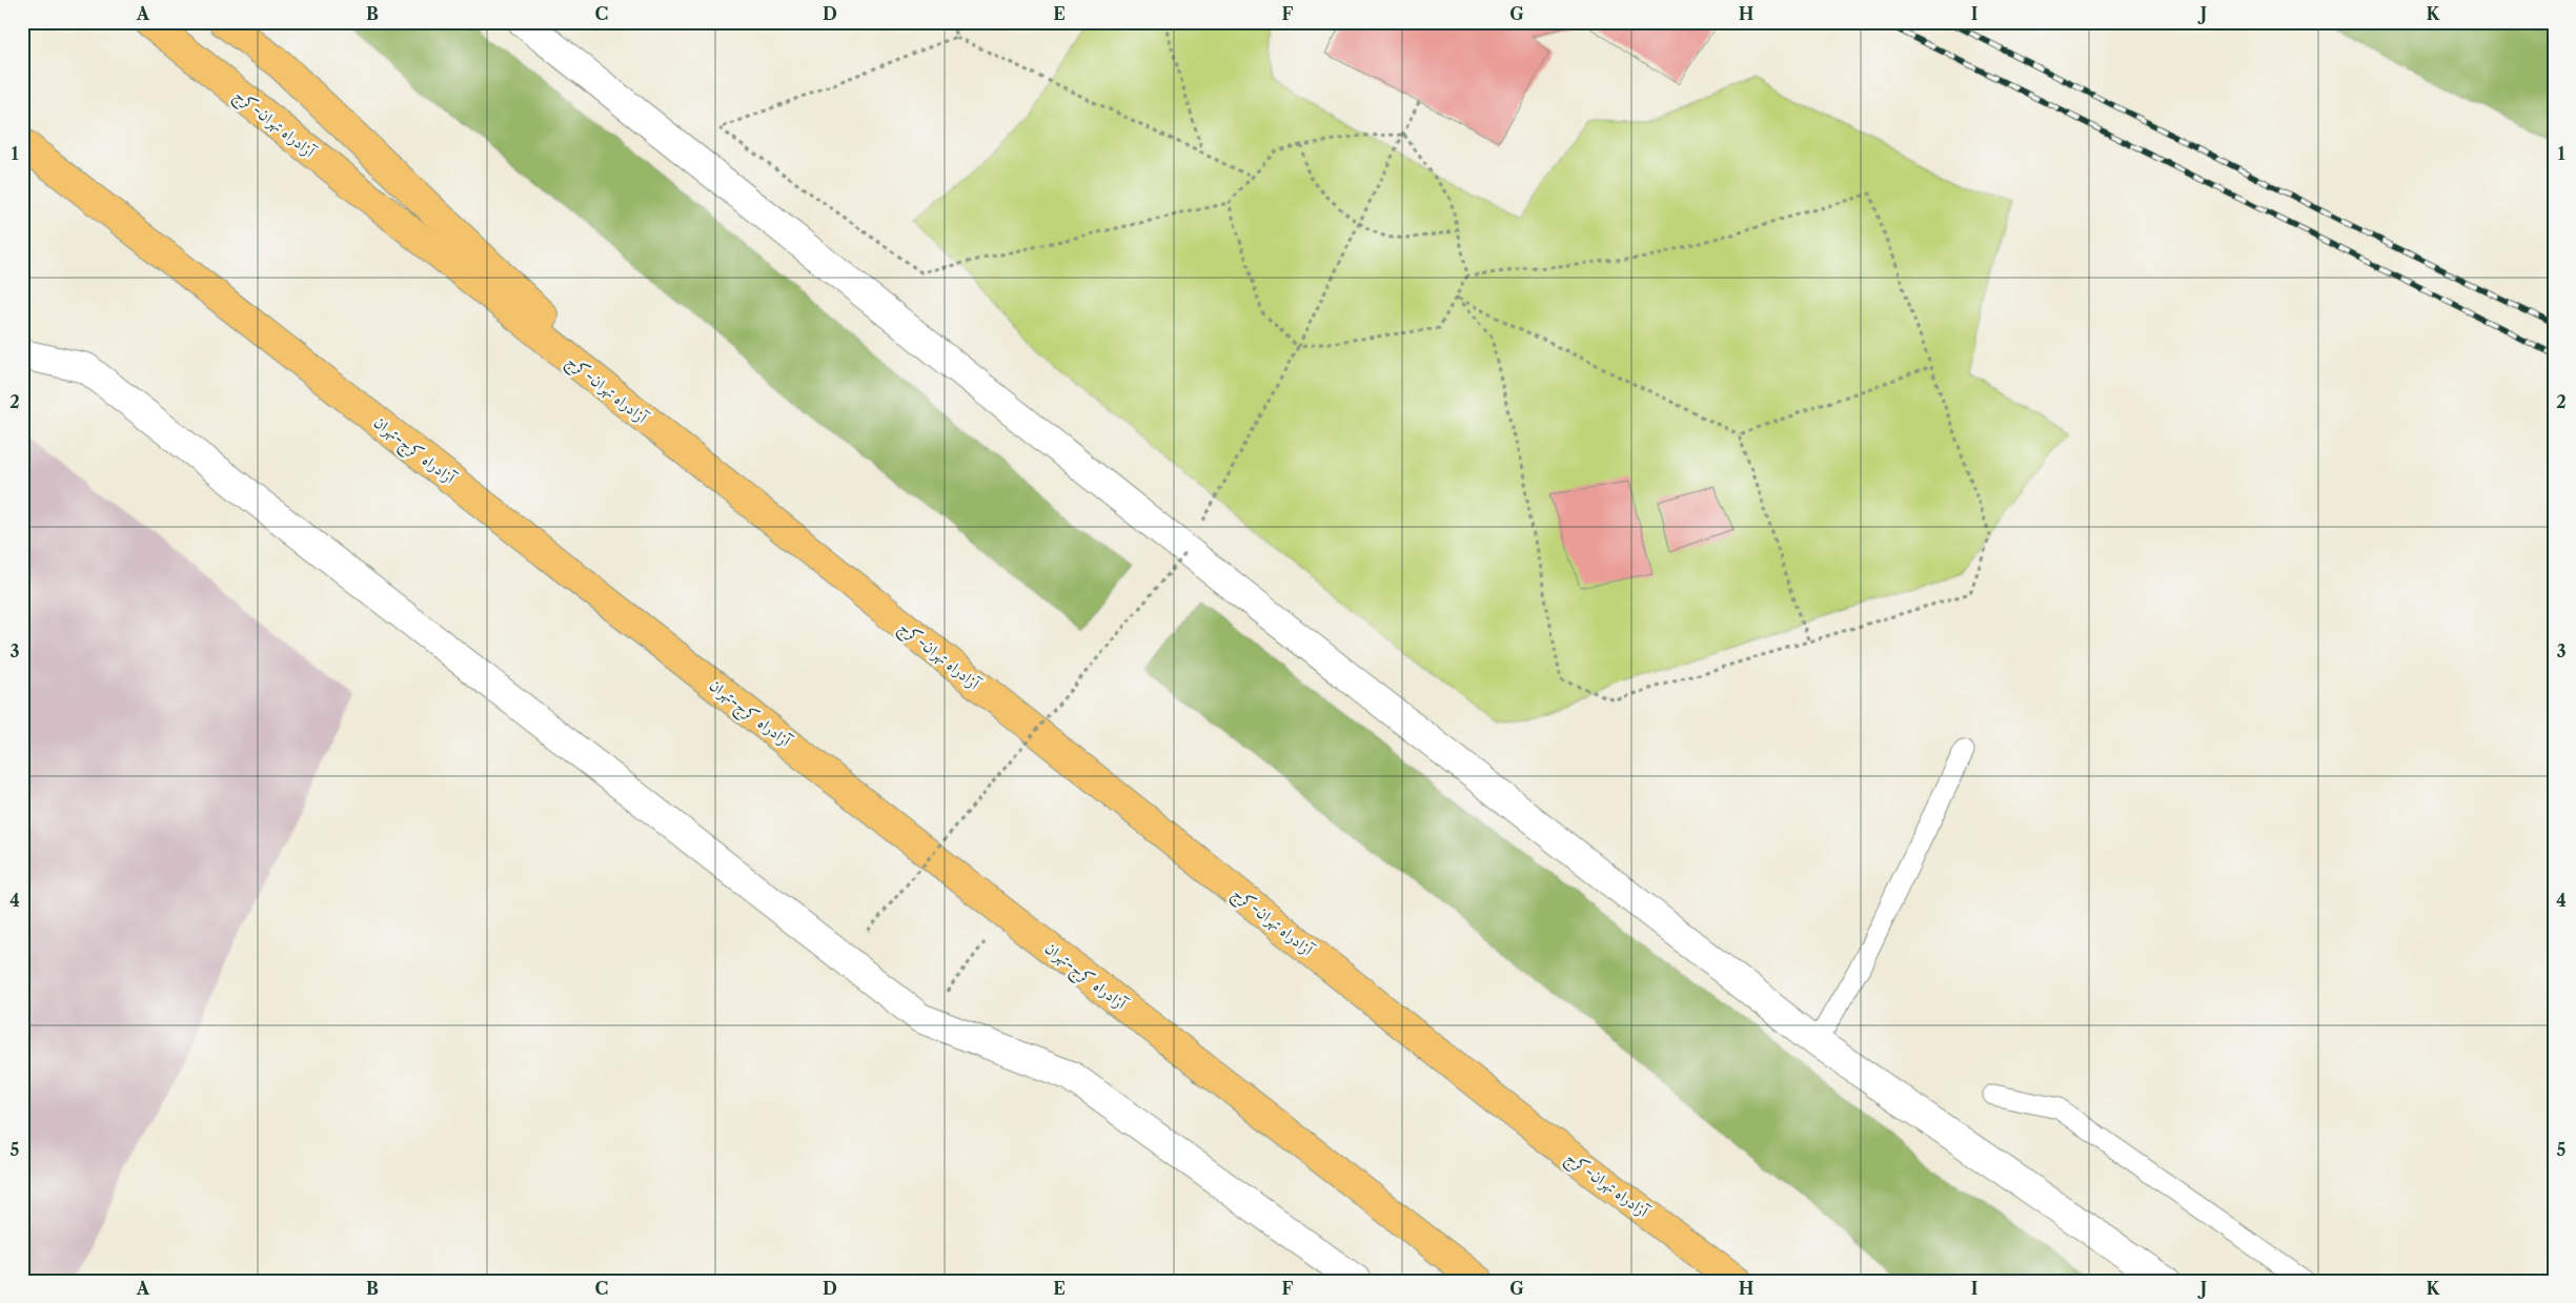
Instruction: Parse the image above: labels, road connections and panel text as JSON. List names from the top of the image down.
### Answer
{
  "streets": {
    "highway": ["آزادراه تهران-کرج", "آزادراه کرج-تهران"]
  },
  "grid": {
    "columns": [
      "A",
      "B",
      "C",
      "D",
      "E",
      "F",
      "G",
      "H",
      "I",
      "J",
      "K"
    ],
    "rows": [
      "1",
      "2",
      "3",
      "4",
      "5"
    ]
  }
}
